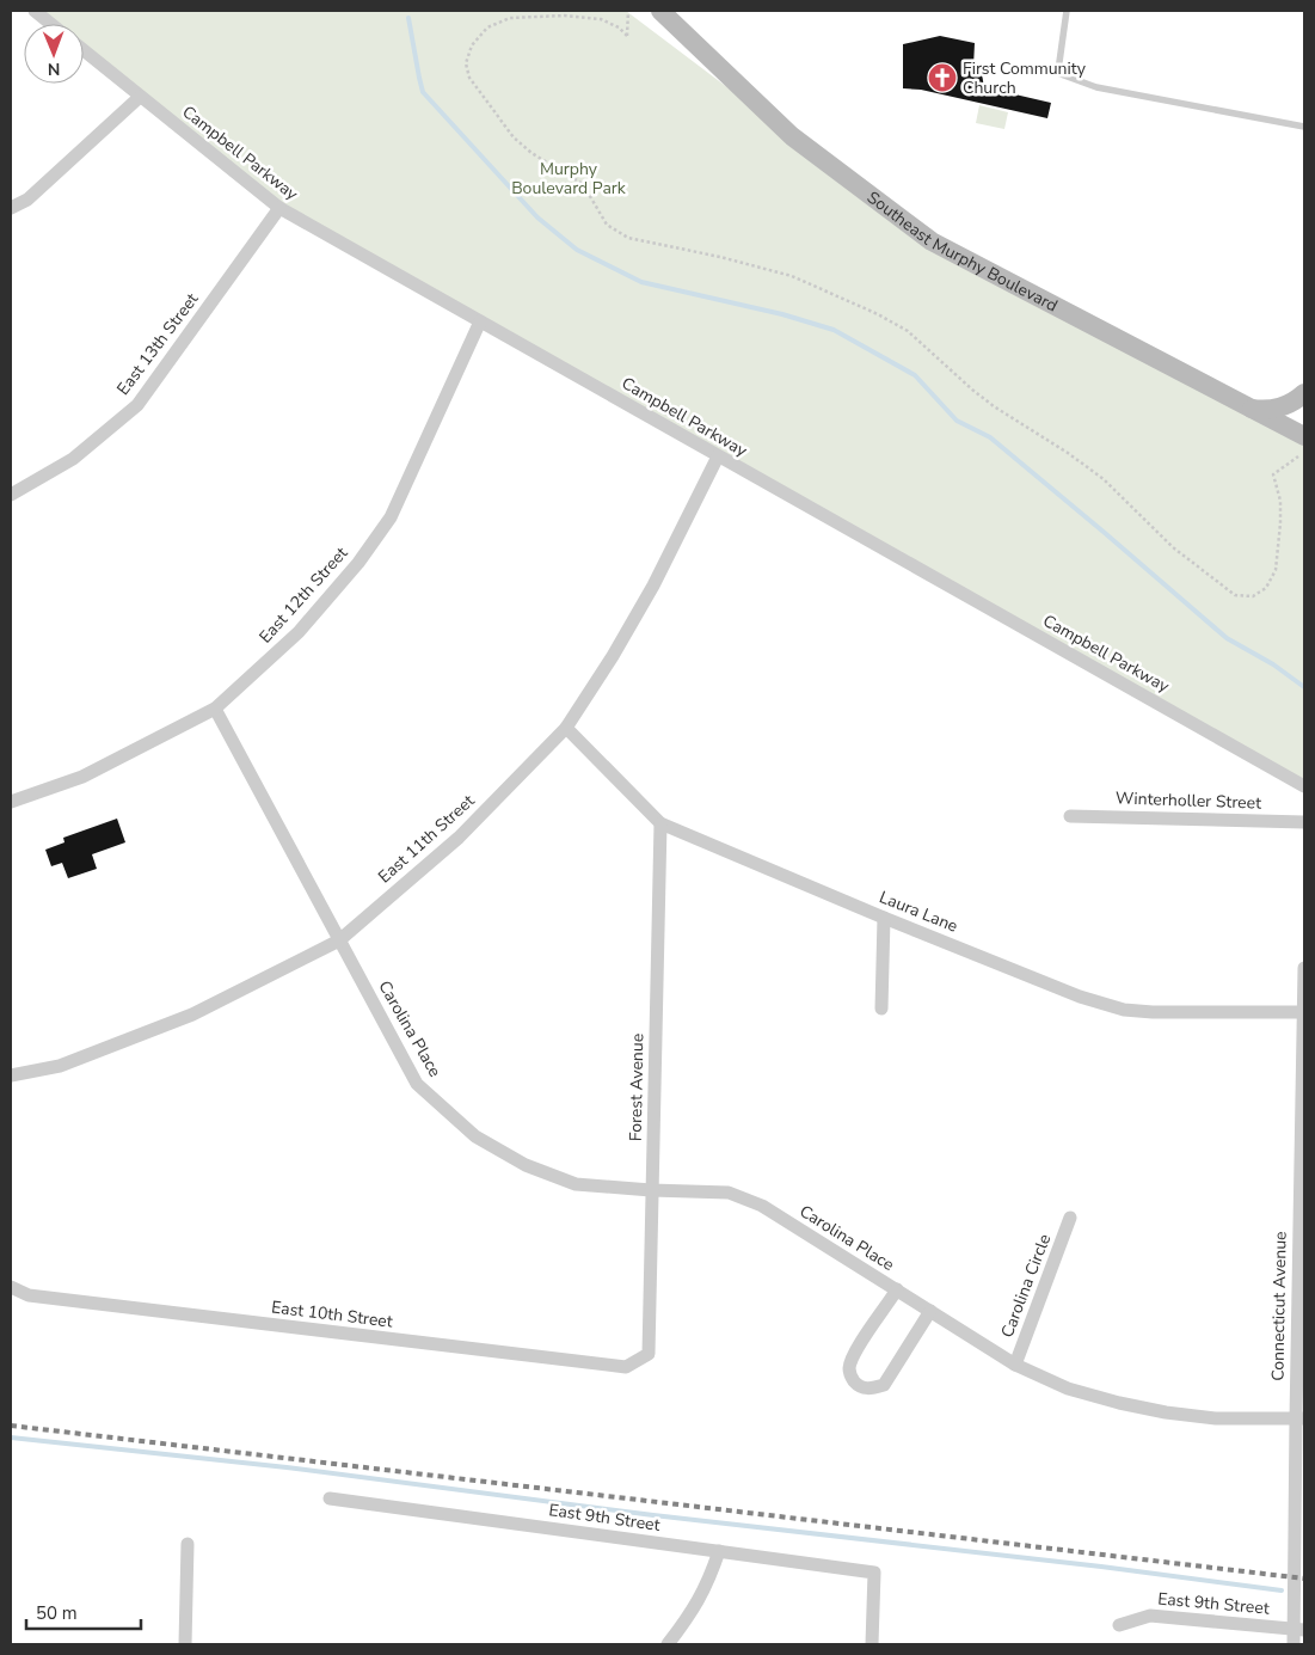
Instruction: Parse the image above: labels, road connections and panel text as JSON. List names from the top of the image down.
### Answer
{
  "streets": {
    "street": [
      "Campbell Parkway",
      "Southeast Murphy Boulevard",
      "East 13th Street",
      "East 12th Street",
      "Winterholler Street",
      "East 11th Street",
      "Laura Lane",
      "Carolina Place",
      "Forest Avenue",
      "Carolina Circle",
      "Connecticut Avenue",
      "East 10th Street",
      "East 9th Street"
    ]
  },
  "crossings": [
    ["Campbell Parkway", "East 13th Street"],
    ["Campbell Parkway", "East 12th Street"],
    ["Campbell Parkway", "East 11th Street"],
    ["East 12th Street", "Carolina Place"],
    ["East 11th Street", "Laura Lane"],
    ["East 11th Street", "Carolina Place"],
    ["Laura Lane", "Forest Avenue"],
    ["Laura Lane", "Connecticut Avenue"],
    ["Carolina Place", "Forest Avenue"],
    ["Carolina Place", "Carolina Circle"],
    ["Carolina Place", "Connecticut Avenue"],
    ["Forest Avenue", "East 10th Street"],
    ["Connecticut Avenue", "East 9th Street"]
  ],
  "parks": ["Murphy Boulevard Park"],
  "places": {
    "church": ["First Community Church"]
  },
  "scale_bar": "50 m",
  "north": "bottom"
}
